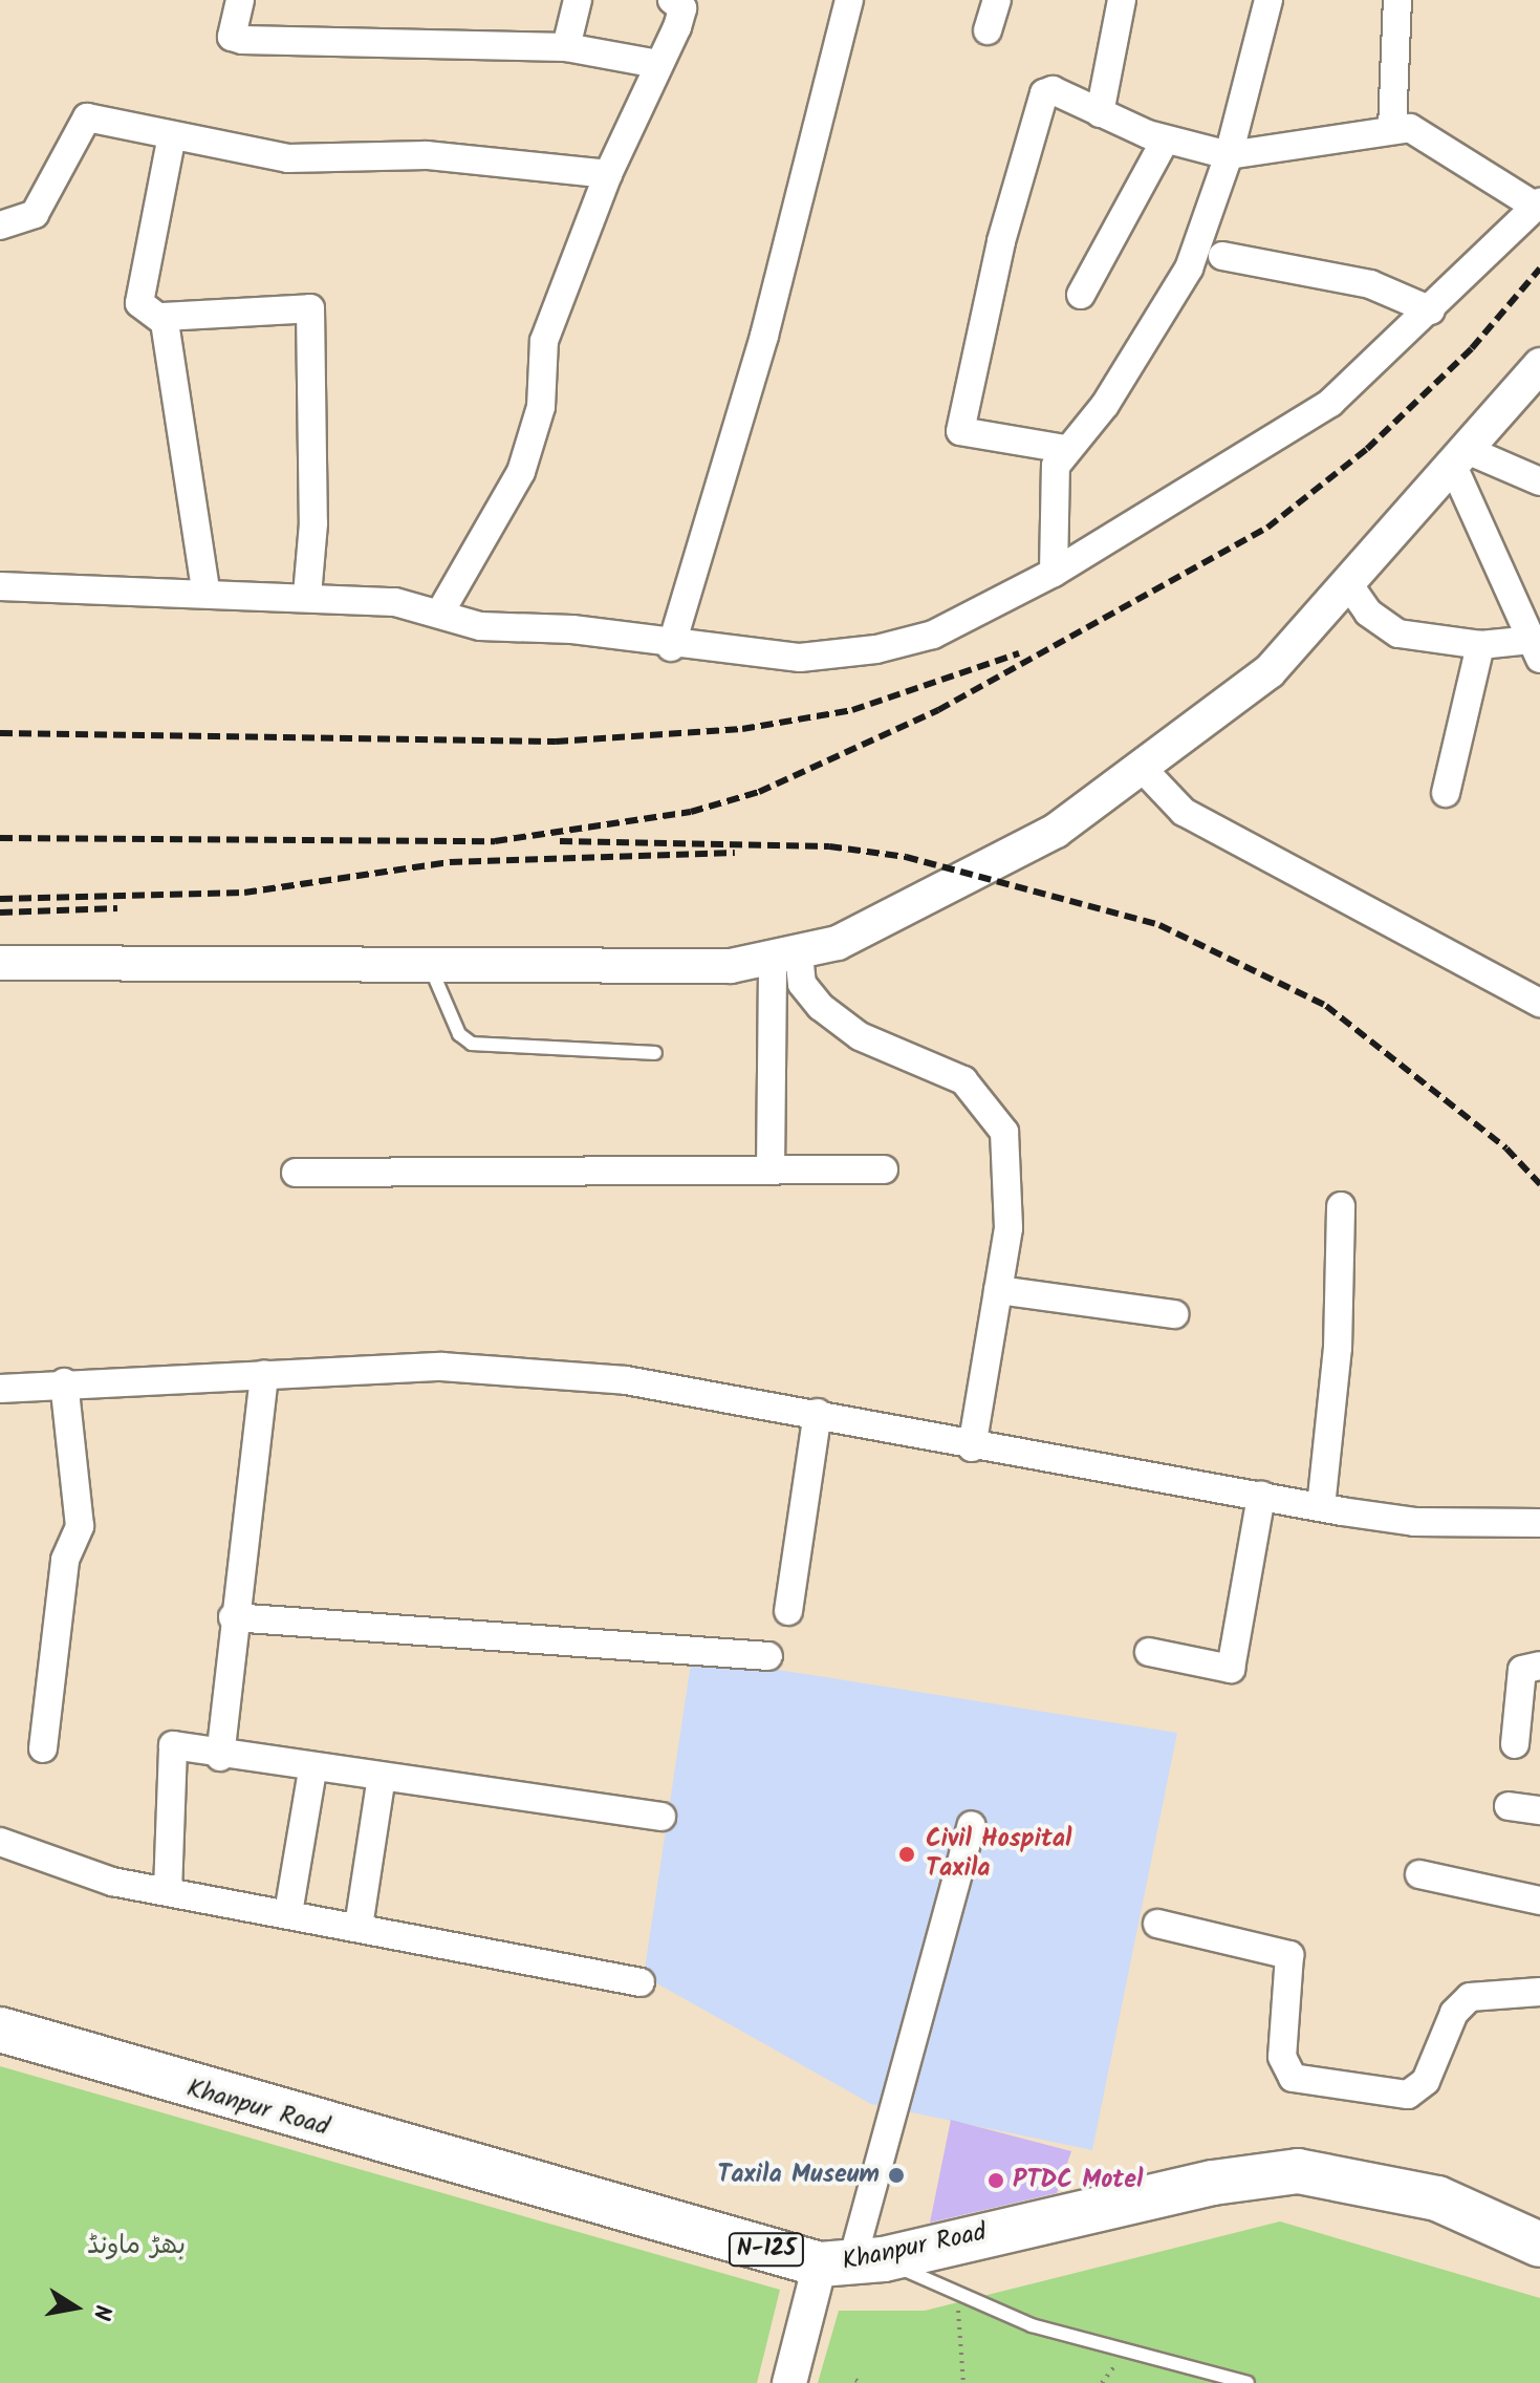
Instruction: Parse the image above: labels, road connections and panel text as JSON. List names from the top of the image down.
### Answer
{
  "streets": {
    "highway": ["Khanpur Road", "N-125"]
  },
  "parks": ["بھڑ ماونڈ"],
  "places": ["Civil Hospital Taxila", "Taxila Museum", "PTDC Motel"],
  "north": "right"
}
